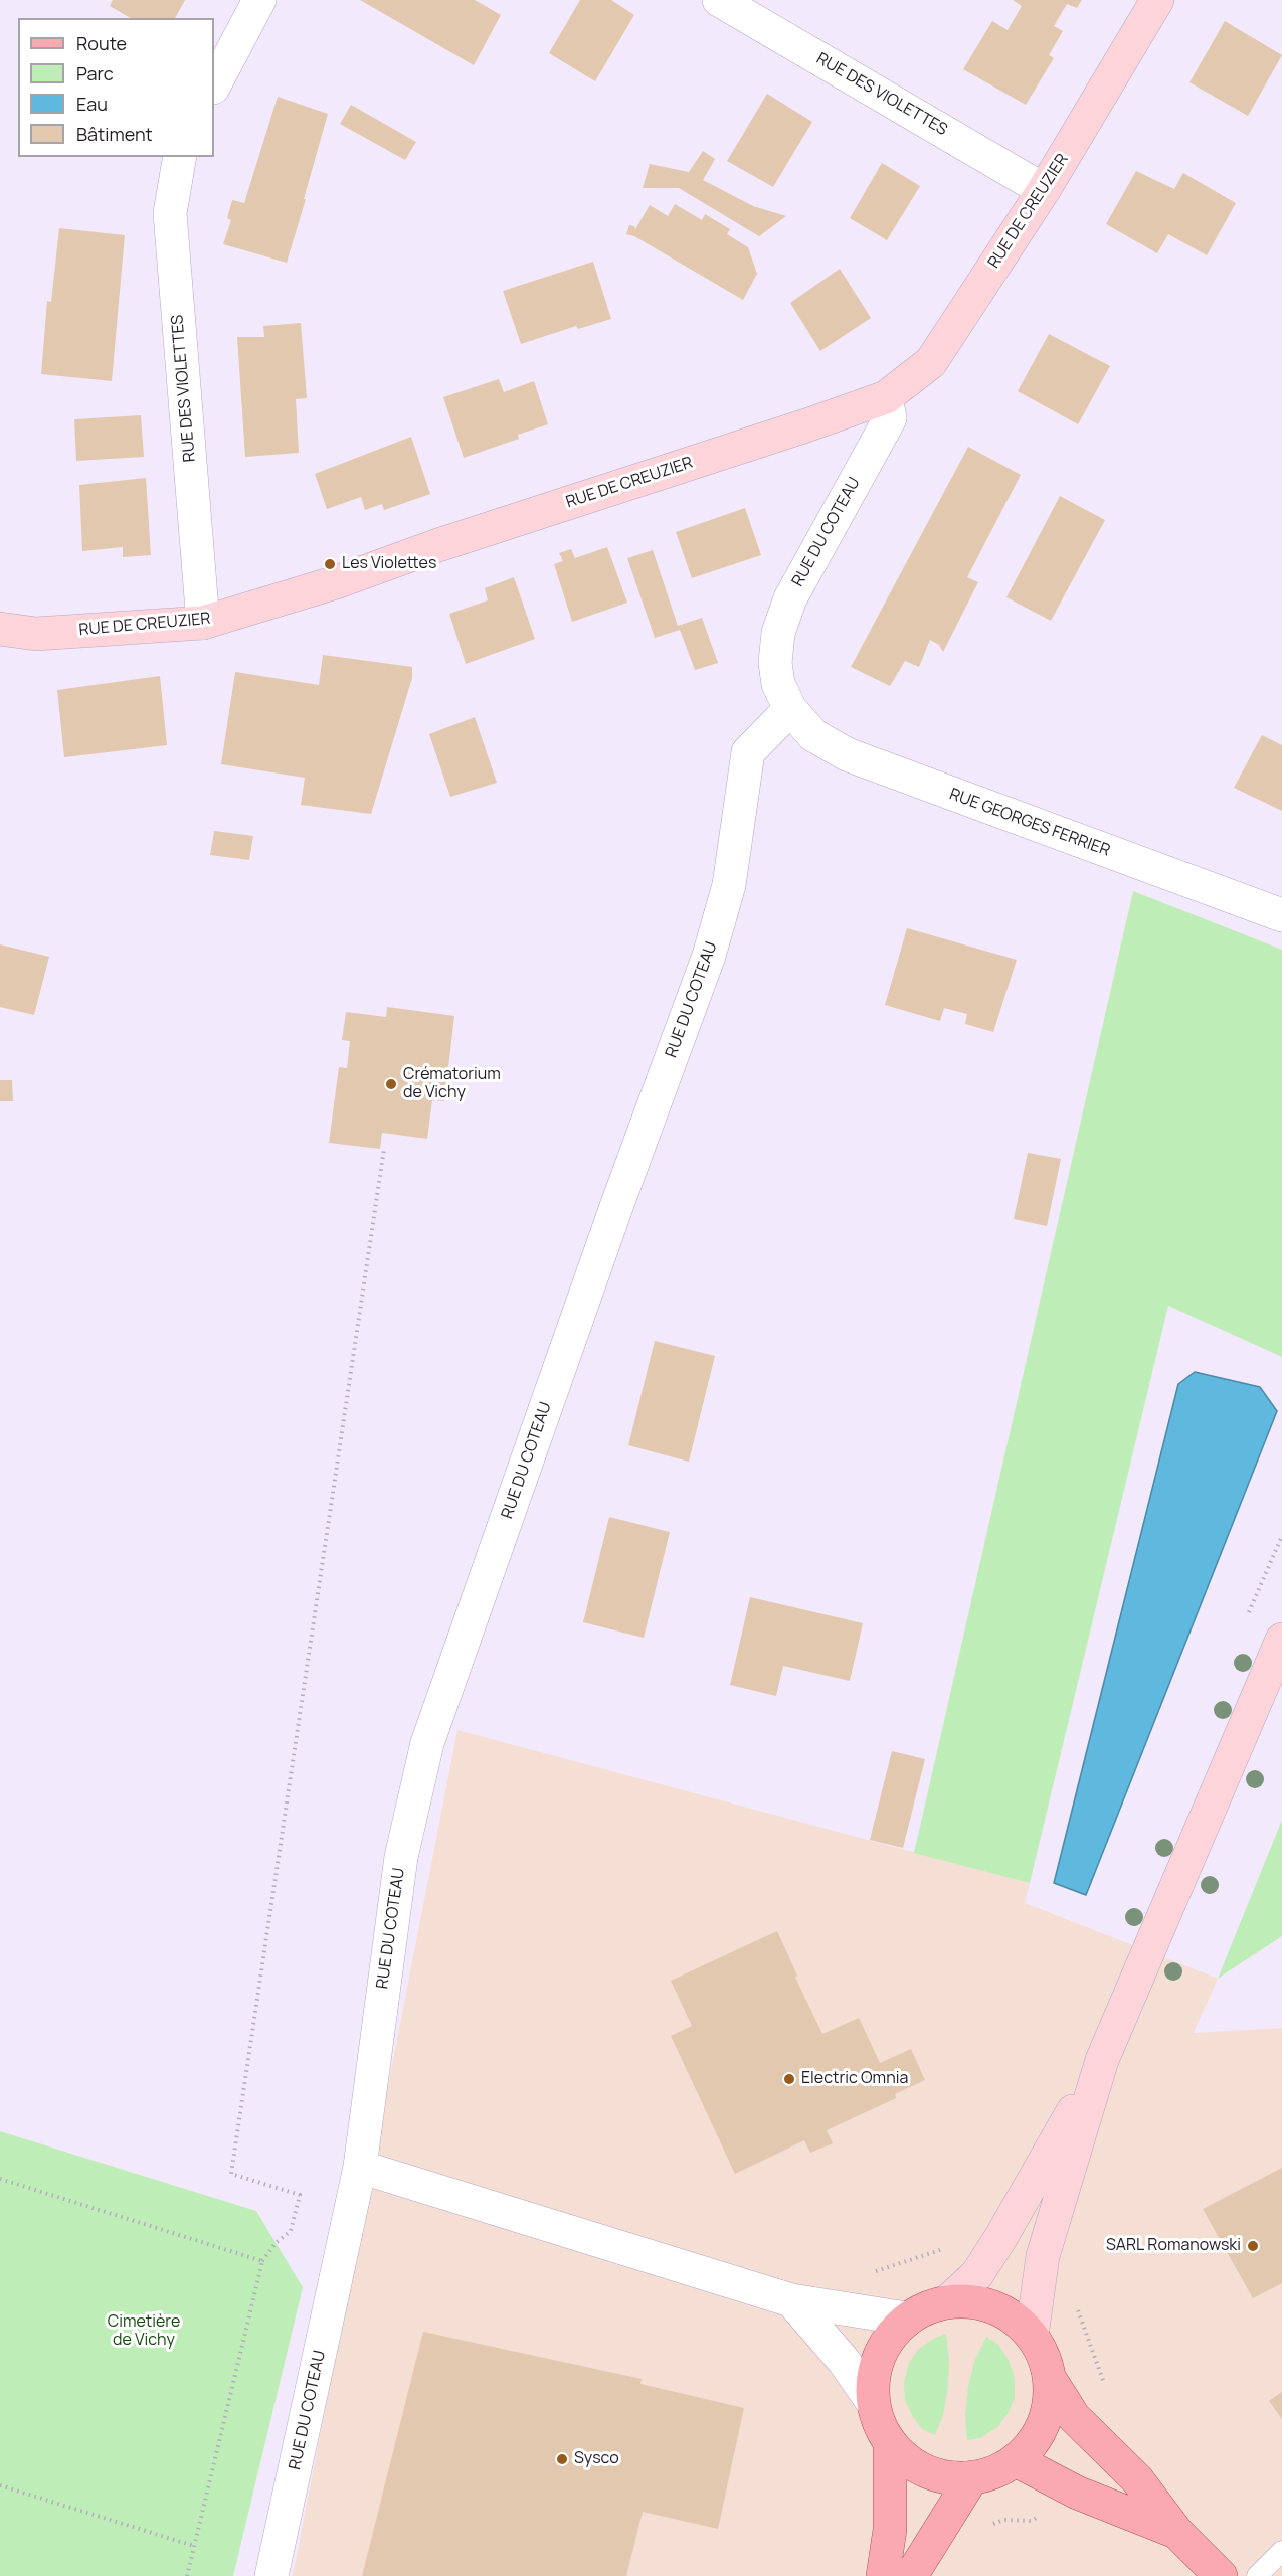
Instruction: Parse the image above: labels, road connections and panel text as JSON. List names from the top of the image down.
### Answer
{
  "streets": {
    "street": [
      "RUE DES VIOLETTES",
      "RUE DE CREUZIER",
      "RUE DU COTEAU",
      "RUE GEORGES FERRIER"
    ]
  },
  "crossings": [
    ["RUE DES VIOLETTES", "RUE DE CREUZIER"],
    ["RUE DE CREUZIER", "RUE DU COTEAU"],
    ["RUE DU COTEAU", "RUE GEORGES FERRIER"]
  ],
  "parks": ["Cimetière de Vichy"],
  "places": [
    "Les Violettes",
    "Crématorium de Vichy",
    "Electric Omnia",
    "SARL Romanowski",
    "Sysco"
  ],
  "legend": [
    "Route",
    "Parc",
    "Eau",
    "Bâtiment"
  ]
}
